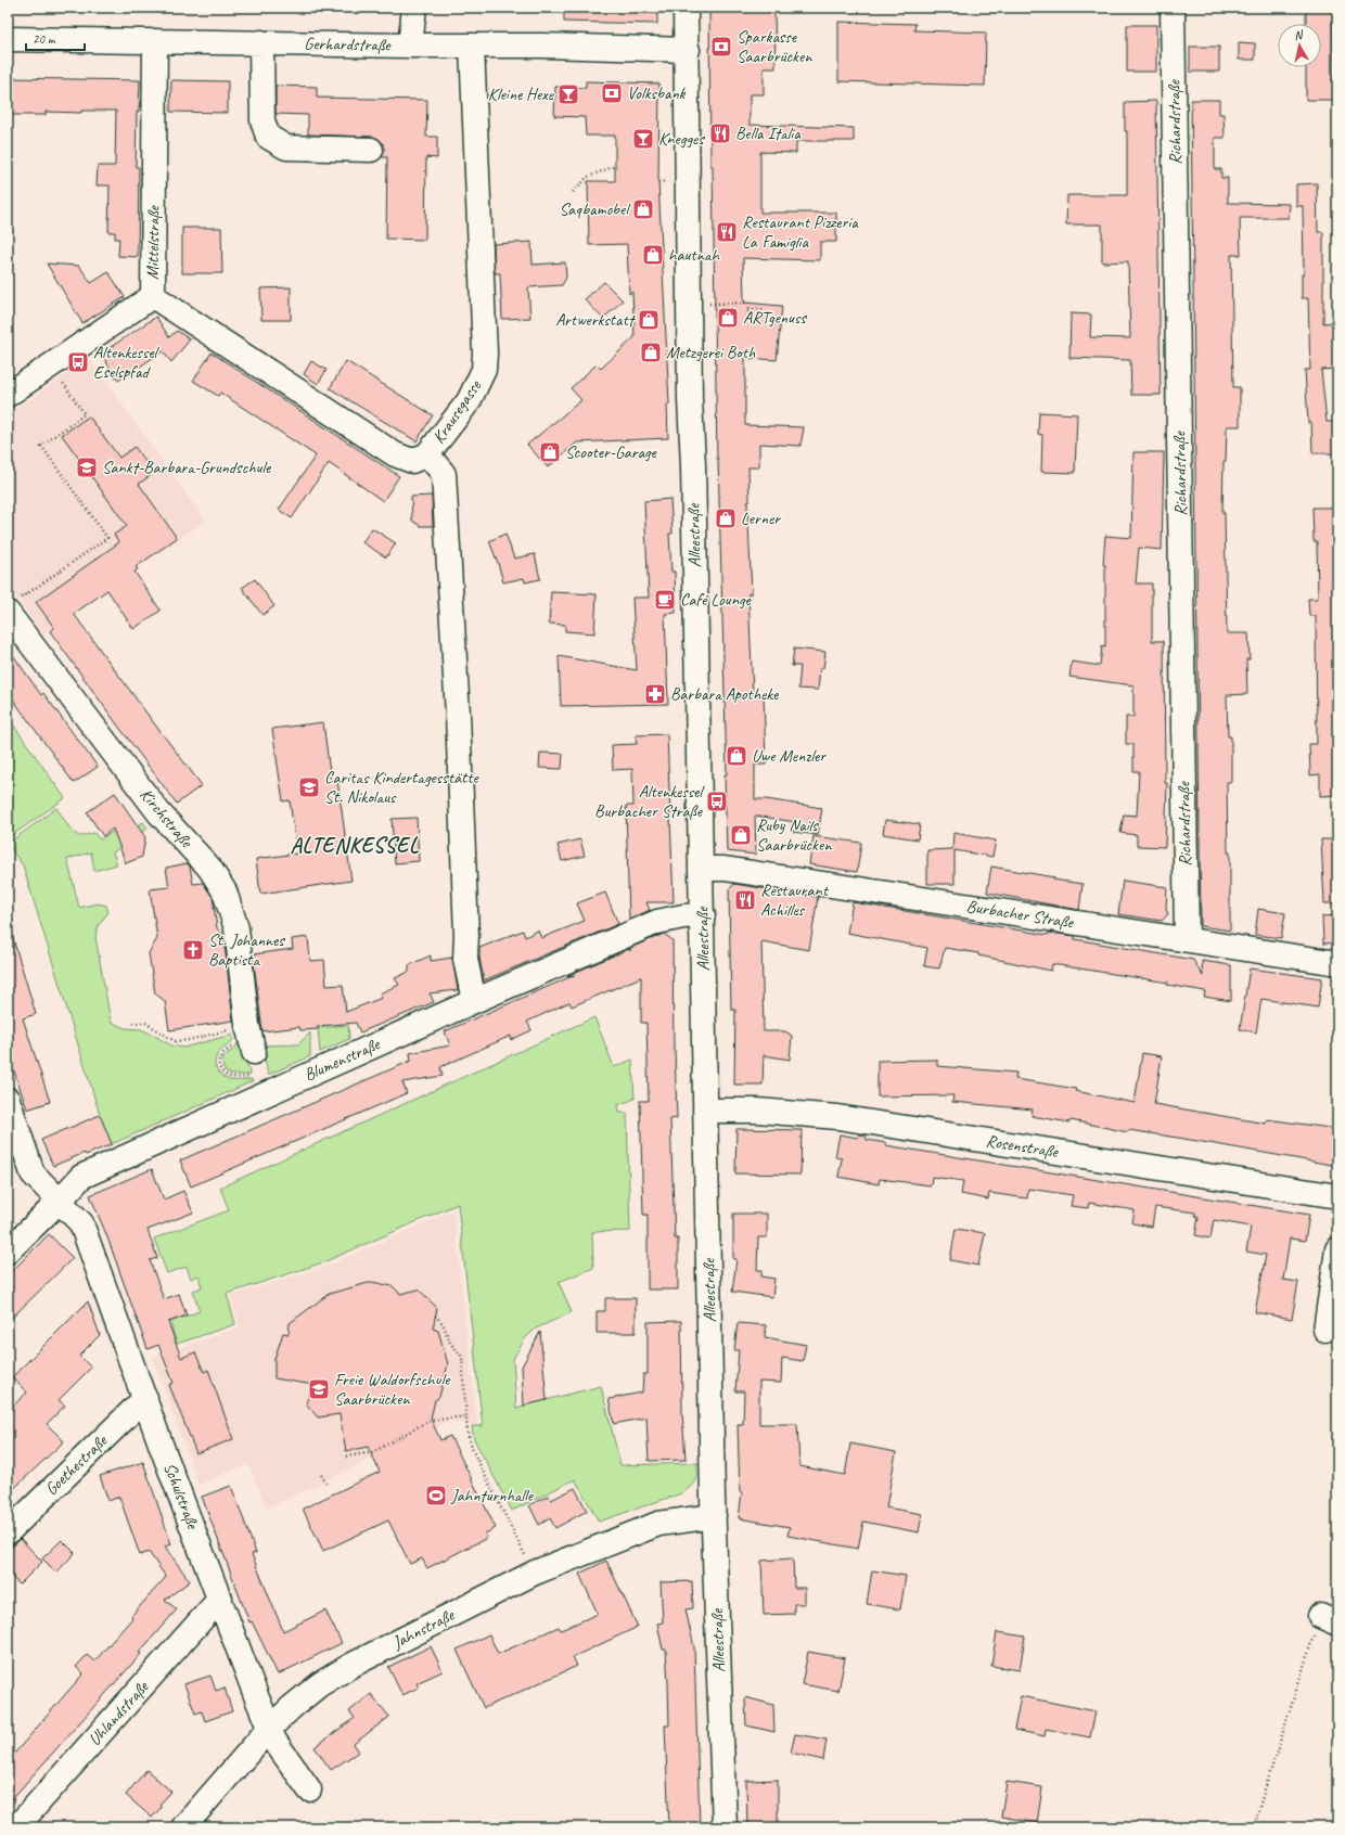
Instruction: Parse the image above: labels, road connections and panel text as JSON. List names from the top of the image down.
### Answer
{
  "streets": {
    "street": [
      "Gerhardstraße",
      "Richardstraße",
      "Mittelstraße",
      "Krausegasse",
      "Alleestraße",
      "Kirchstraße",
      "Burbacher Straße",
      "Blumenstraße",
      "Rosenstraße",
      "Goethestraße",
      "Schulstraße",
      "Jahnstraße",
      "Uhlandstraße"
    ]
  },
  "crossings": [
    ["Gerhardstraße", "Mittelstraße"],
    ["Gerhardstraße", "Krausegasse"],
    ["Gerhardstraße", "Alleestraße"],
    ["Richardstraße", "Burbacher Straße"],
    ["Mittelstraße", "Krausegasse"],
    ["Alleestraße", "Burbacher Straße"],
    ["Alleestraße", "Blumenstraße"],
    ["Alleestraße", "Rosenstraße"],
    ["Alleestraße", "Jahnstraße"],
    ["Blumenstraße", "Schulstraße"],
    ["Goethestraße", "Schulstraße"],
    ["Schulstraße", "Jahnstraße"],
    ["Schulstraße", "Uhlandstraße"]
  ],
  "districts": ["ALTENKESSEL"],
  "places": {
    "bank": ["Sparkasse Saarbrücken", "Volksbank"],
    "bar": ["Kleine Hexe", "Knegges"],
    "restaurant": ["Bella Italia", "Restaurant Pizzeria La Famiglia", "Restaurant Achilles"],
    "shop": [
      "Saqbamobel",
      "hautnah",
      "ARTgenuss",
      "Artwerkstatt",
      "Metzgerei Both",
      "Scooter-Garage",
      "Lerner",
      "Uwe Menzler",
      "Ruby Nails Saarbrücken"
    ],
    "bus stop": ["Altenkessel Eselspfad", "Altenkessel Burbacher Straße"],
    "school or university": ["Sankt-Barbara-Grundschule", "Caritas Kindertagesstätte St. Nikolaus", "Freie Waldorfschule Saarbrücken"],
    "cafe": ["Café Lounge"],
    "pharmacy": ["Barbara Apotheke"],
    "church": ["St. Johannes Baptista"],
    "sports": ["Jahnturnhalle"]
  },
  "scale_bar": "20 m",
  "north": "top"
}
